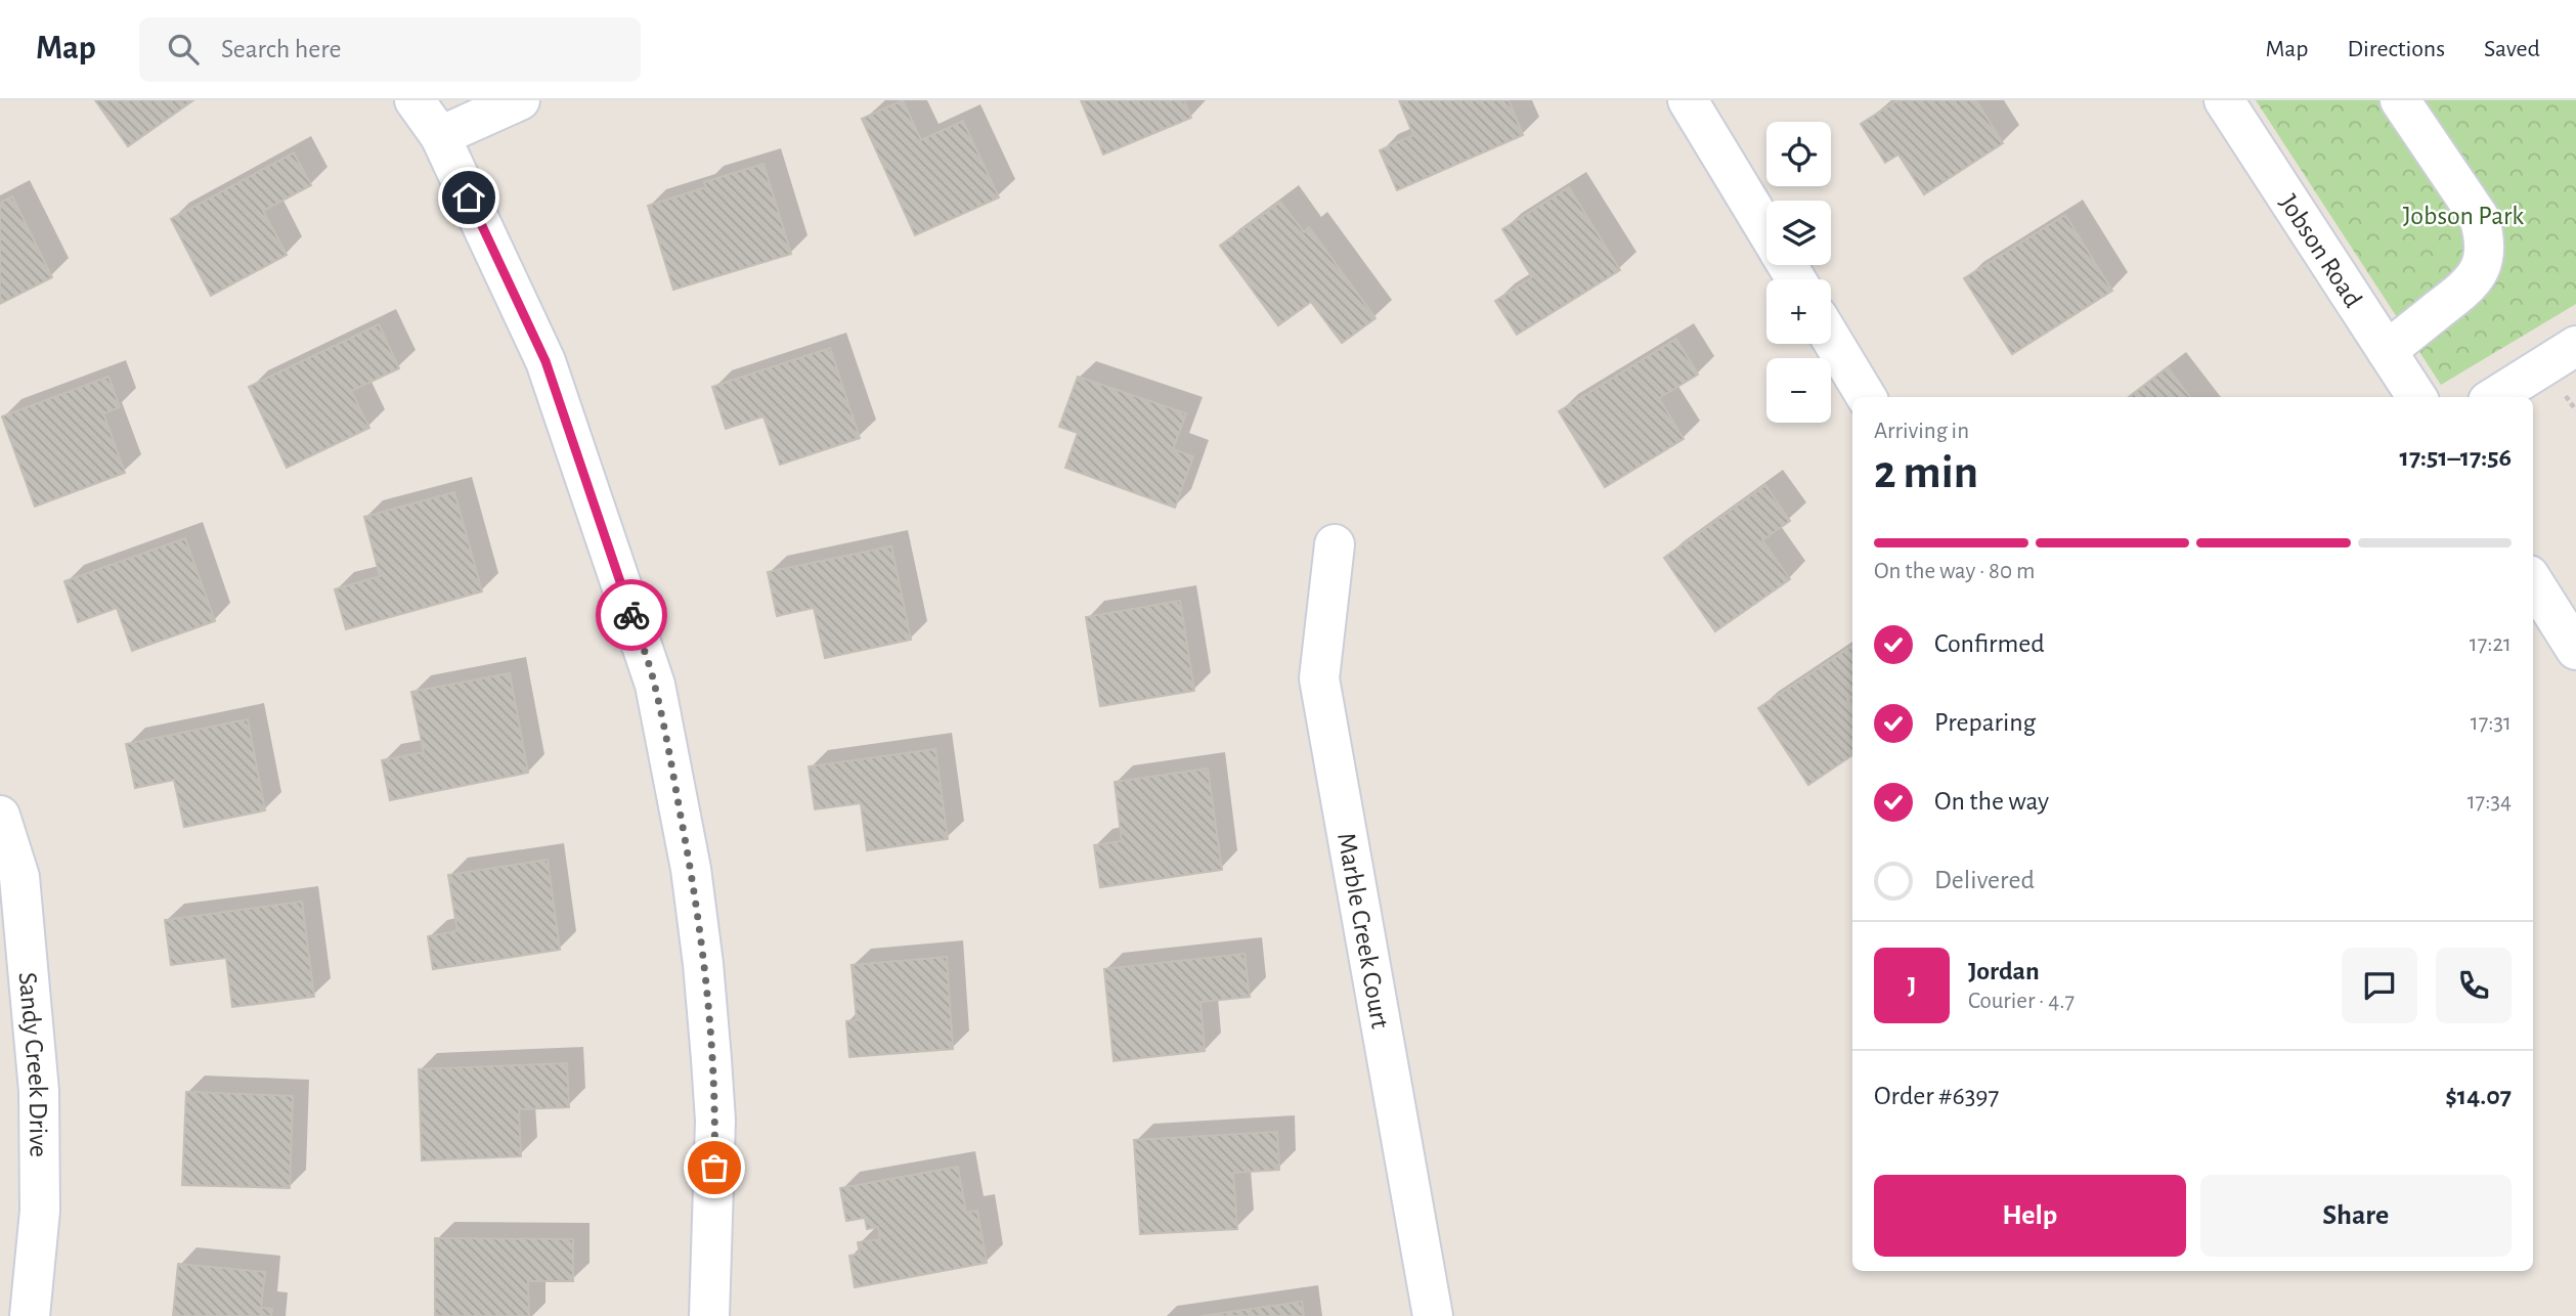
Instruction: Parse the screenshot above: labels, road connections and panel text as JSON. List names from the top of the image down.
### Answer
{
  "streets": {
    "street": ["Jobson Road", "Marble Creek Court", "Sandy Creek Drive"]
  },
  "parks": ["Jobson Park"],
  "page": {
    "header": "Map",
    "search": "Search here",
    "nav": ["Map", "Directions", "Saved"],
    "map_buttons": ["+", "−"],
    "heading": ["2 min", "Arriving in", "17:51–17:56"],
    "panel": [
      "Jordan",
      "Courier · 4.7",
      "Order #6397",
      "$14.07"
    ],
    "bar": "On the way · 80 m",
    "list": [
      ["Confirmed", "17:21"],
      ["Preparing", "17:31"],
      ["On the way", "17:34"],
      "Delivered"
    ],
    "round": "J",
    "buttons": ["Help", "Share"]
  }
}
